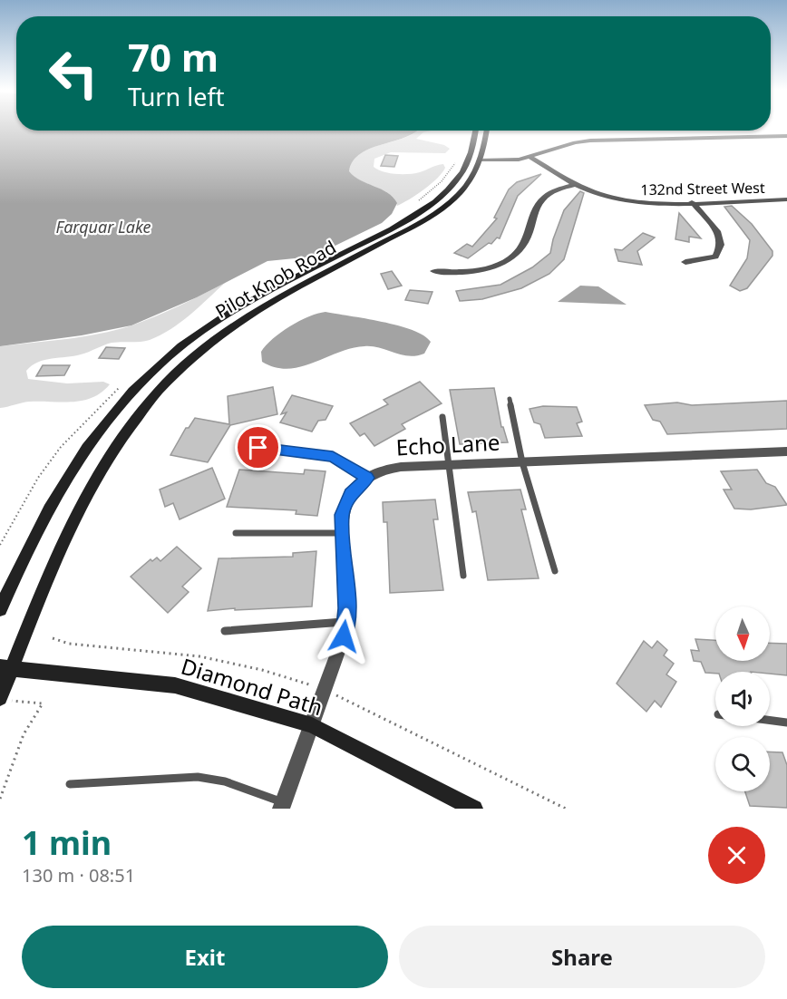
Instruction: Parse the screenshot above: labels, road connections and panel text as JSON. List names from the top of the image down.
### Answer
{
  "streets": {
    "main road": ["Pilot Knob Road", "Diamond Path"],
    "street": ["132nd Street West", "Echo Lane"]
  },
  "crossings": [
    ["Pilot Knob Road", "Diamond Path"],
    ["Echo Lane", "Diamond Path"]
  ],
  "water": ["Farquar Lake"],
  "north": "bottom",
  "page": {
    "turn": ["70 m", "Turn left"],
    "heading": ["1 min", "130 m · 08:51"],
    "buttons": ["Exit", "Share"]
  }
}
